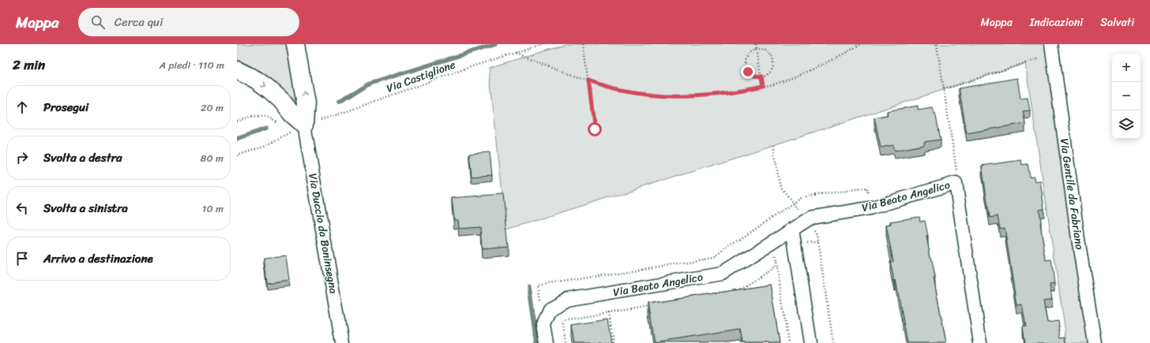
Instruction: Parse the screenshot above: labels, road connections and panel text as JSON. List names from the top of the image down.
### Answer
{
  "streets": {
    "street": ["Via Gentile da Fabriano", "Via Beato Angelico", "Via Duccio da Boninsegna"],
    "path": ["Via Castiglione"]
  },
  "crossings": [
    ["Via Castiglione", "Via Duccio da Boninsegna"]
  ],
  "page": {
    "header": "Mappa",
    "search": "Cerca qui",
    "nav": ["Mappa", "Indicazioni", "Salvati"],
    "heading": ["2 min", "A piedi · 110 m"],
    "map_buttons": ["+", "−"],
    "list": [
      ["Prosegui", "20 m"],
      ["Svolta a destra", "80 m"],
      ["Svolta a sinistra", "10 m"],
      "Arrivo a destinazione"
    ]
  }
}
